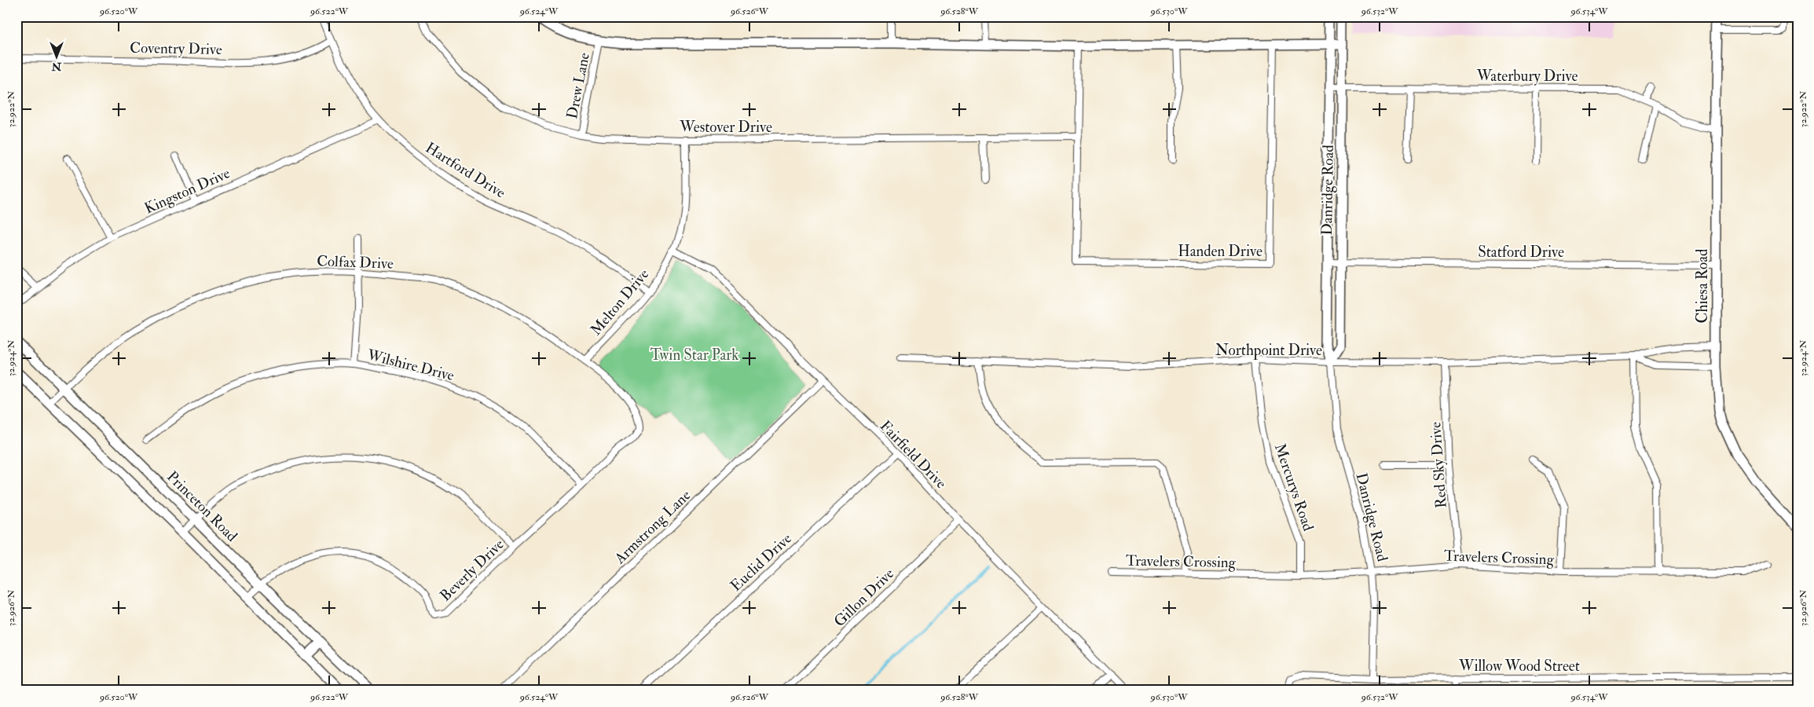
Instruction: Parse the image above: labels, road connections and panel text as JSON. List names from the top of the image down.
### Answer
{
  "streets": {
    "main road": ["Danridge Road", "Chiesa Road", "Princeton Road"],
    "street": [
      "Coventry Drive",
      "Waterbury Drive",
      "Drew Lane",
      "Westover Drive",
      "Hartford Drive",
      "Kingston Drive",
      "Handen Drive",
      "Statford Drive",
      "Colfax Drive",
      "Melton Drive",
      "Northpoint Drive",
      "Wilshire Drive",
      "Fairfield Drive",
      "Red Sky Drive",
      "Mercurys Road",
      "Armstrong Lane",
      "Travelers Crossing",
      "Euclid Drive",
      "Beverly Drive",
      "Gillon Drive",
      "Willow Wood Street"
    ]
  },
  "crossings": [
    ["Coventry Drive", "Hartford Drive"],
    ["Waterbury Drive", "Danridge Road"],
    ["Waterbury Drive", "Chiesa Road"],
    ["Drew Lane", "Westover Drive"],
    ["Westover Drive", "Handen Drive"],
    ["Westover Drive", "Melton Drive"],
    ["Hartford Drive", "Kingston Drive"],
    ["Hartford Drive", "Melton Drive"],
    ["Danridge Road", "Statford Drive"],
    ["Danridge Road", "Northpoint Drive"],
    ["Danridge Road", "Travelers Crossing"],
    ["Danridge Road", "Willow Wood Street"],
    ["Statford Drive", "Chiesa Road"],
    ["Colfax Drive", "Melton Drive"],
    ["Colfax Drive", "Princeton Road"],
    ["Colfax Drive", "Beverly Drive"],
    ["Chiesa Road", "Northpoint Drive"],
    ["Melton Drive", "Fairfield Drive"],
    ["Northpoint Drive", "Red Sky Drive"],
    ["Northpoint Drive", "Mercurys Road"],
    ["Wilshire Drive", "Beverly Drive"],
    ["Fairfield Drive", "Armstrong Lane"],
    ["Fairfield Drive", "Euclid Drive"],
    ["Fairfield Drive", "Gillon Drive"],
    ["Red Sky Drive", "Travelers Crossing"],
    ["Mercurys Road", "Travelers Crossing"],
    ["Princeton Road", "Beverly Drive"]
  ],
  "parks": ["Twin Star Park"],
  "north": "bottom",
  "coordinates": [
    "96.520°W",
    "96.522°W",
    "96.524°W",
    "96.526°W",
    "96.528°W",
    "96.530°W",
    "96.532°W",
    "96.534°W",
    "32.922°N",
    "32.924°N",
    "32.926°N"
  ]
}
